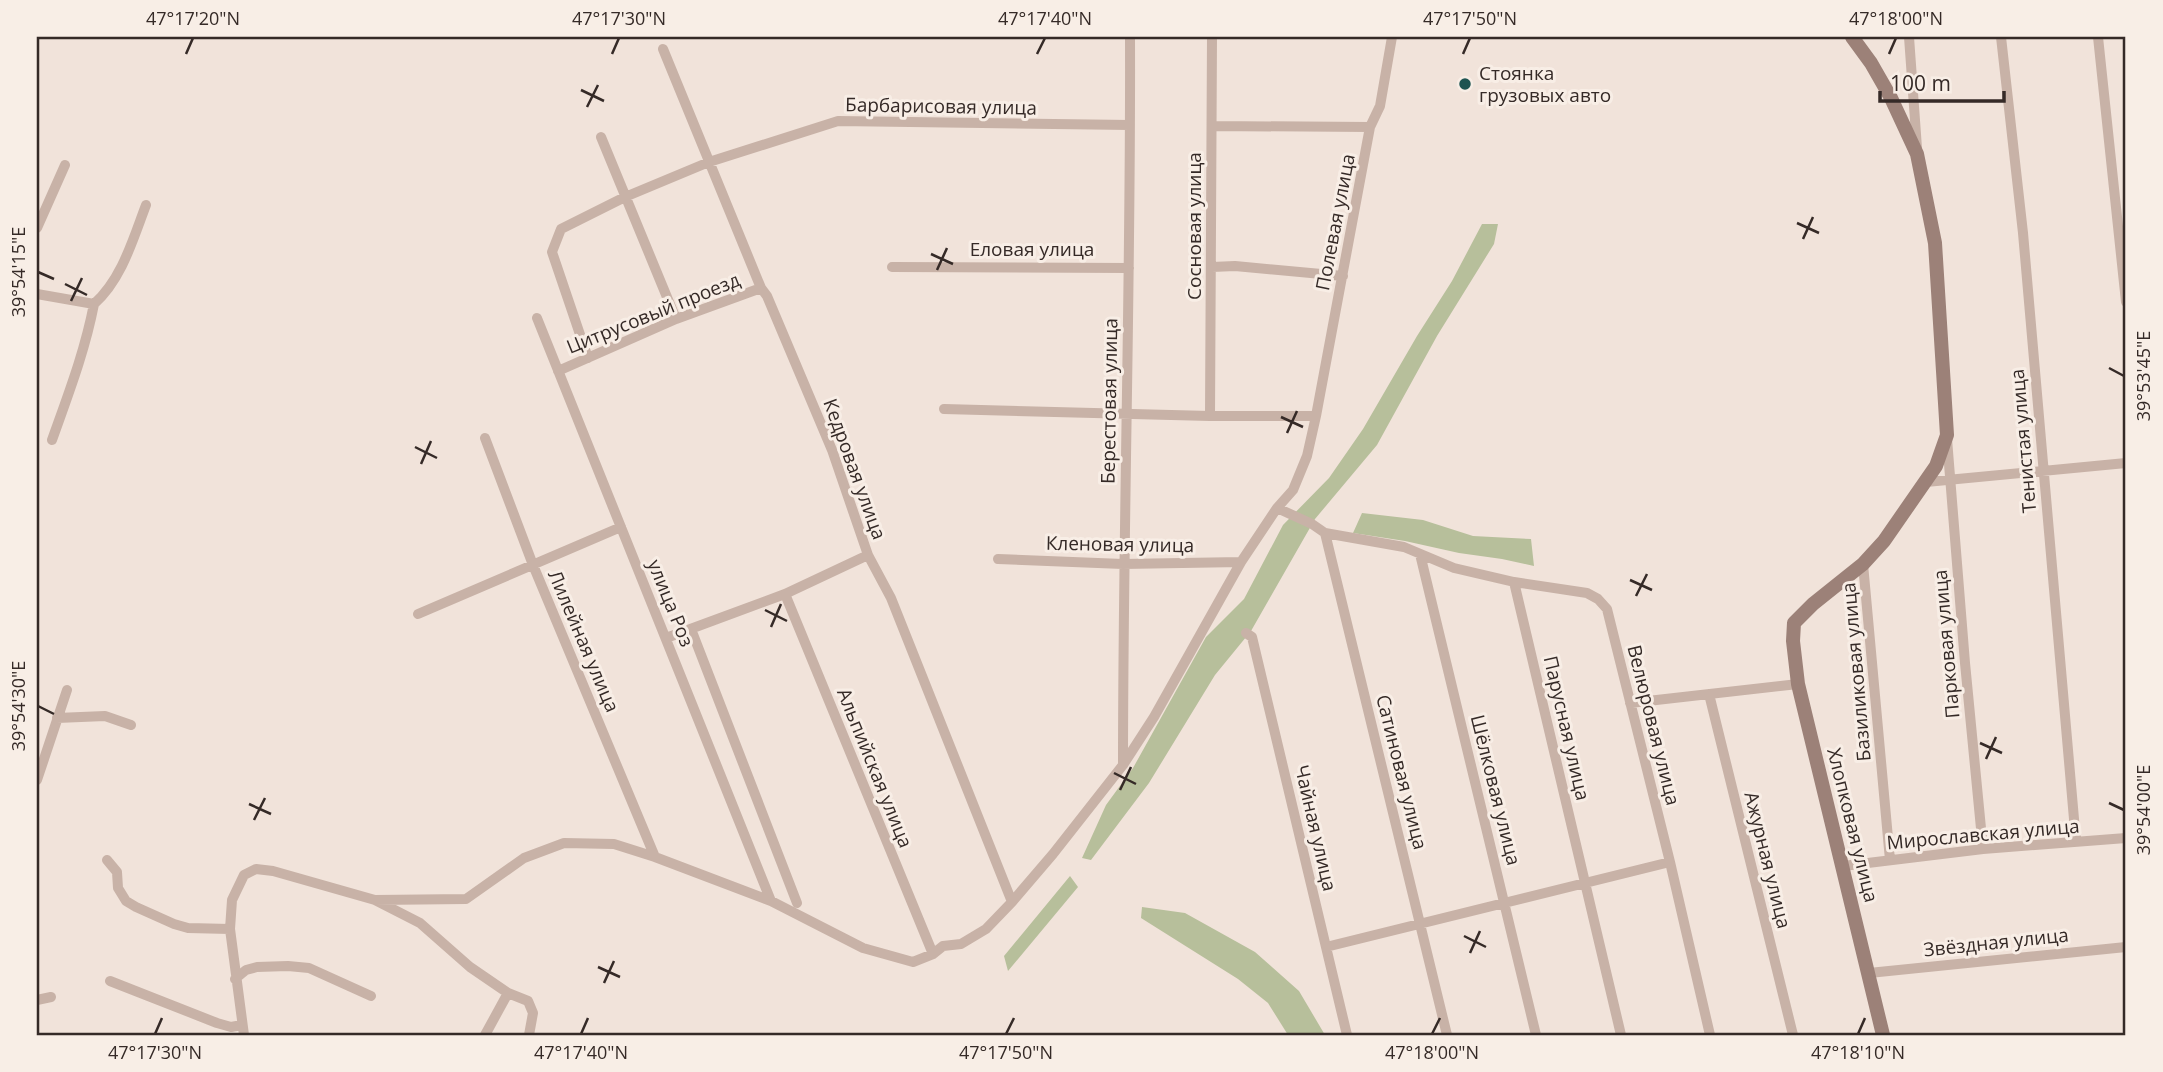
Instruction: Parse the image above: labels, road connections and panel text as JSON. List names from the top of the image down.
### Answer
{
  "streets": {
    "street": [
      "Барбарисовая улица",
      "Полевая улица",
      "Сосновая улица",
      "Еловая улица",
      "Цитрусовый проезд",
      "Берестовая улица",
      "Тенистая улица",
      "Кедровая улица",
      "Кленовая улица",
      "улица Роз",
      "Лилейная улица",
      "Парковая улица",
      "Базиликовая улица",
      "Велюровая улица",
      "Парусная улица",
      "Альпийская улица",
      "Сатиновая улица",
      "Шёлковая улица",
      "Хлопковая улица",
      "Чайная улица",
      "Мирославская улица",
      "Ажурная улица",
      "Звёздная улица"
    ]
  },
  "crossings": [
    ["Барбарисовая улица", "Цитрусовый проезд"],
    ["Барбарисовая улица", "Берестовая улица"],
    ["Барбарисовая улица", "Кедровая улица"],
    ["Полевая улица", "Берестовая улица"],
    ["Полевая улица", "Кедровая улица"],
    ["Полевая улица", "Кленовая улица"],
    ["Полевая улица", "улица Роз"],
    ["Полевая улица", "Лилейная улица"],
    ["Полевая улица", "Альпийская улица"],
    ["Еловая улица", "Берестовая улица"],
    ["Цитрусовый проезд", "Кедровая улица"],
    ["Цитрусовый проезд", "улица Роз"],
    ["Берестовая улица", "Кленовая улица"],
    ["Тенистая улица", "Мирославская улица"],
    ["Парковая улица", "Мирославская улица"],
    ["Базиликовая улица", "Хлопковая улица"],
    ["Базиликовая улица", "Мирославская улица"],
    ["Велюровая улица", "Парусная улица"],
    ["Хлопковая улица", "Мирославская улица"],
    ["Хлопковая улица", "Звёздная улица"]
  ],
  "places": ["Стоянка грузовых авто"],
  "scale_bar": "100 m",
  "coordinates": [
    "47°17'20\"N",
    "47°17'30\"N",
    "47°17'40\"N",
    "47°17'50\"N",
    "47°18'00\"N",
    "39°54'15\"E",
    "39°53'45\"E",
    "39°54'30\"E",
    "39°54'00\"E",
    "47°18'10\"N"
  ]
}
